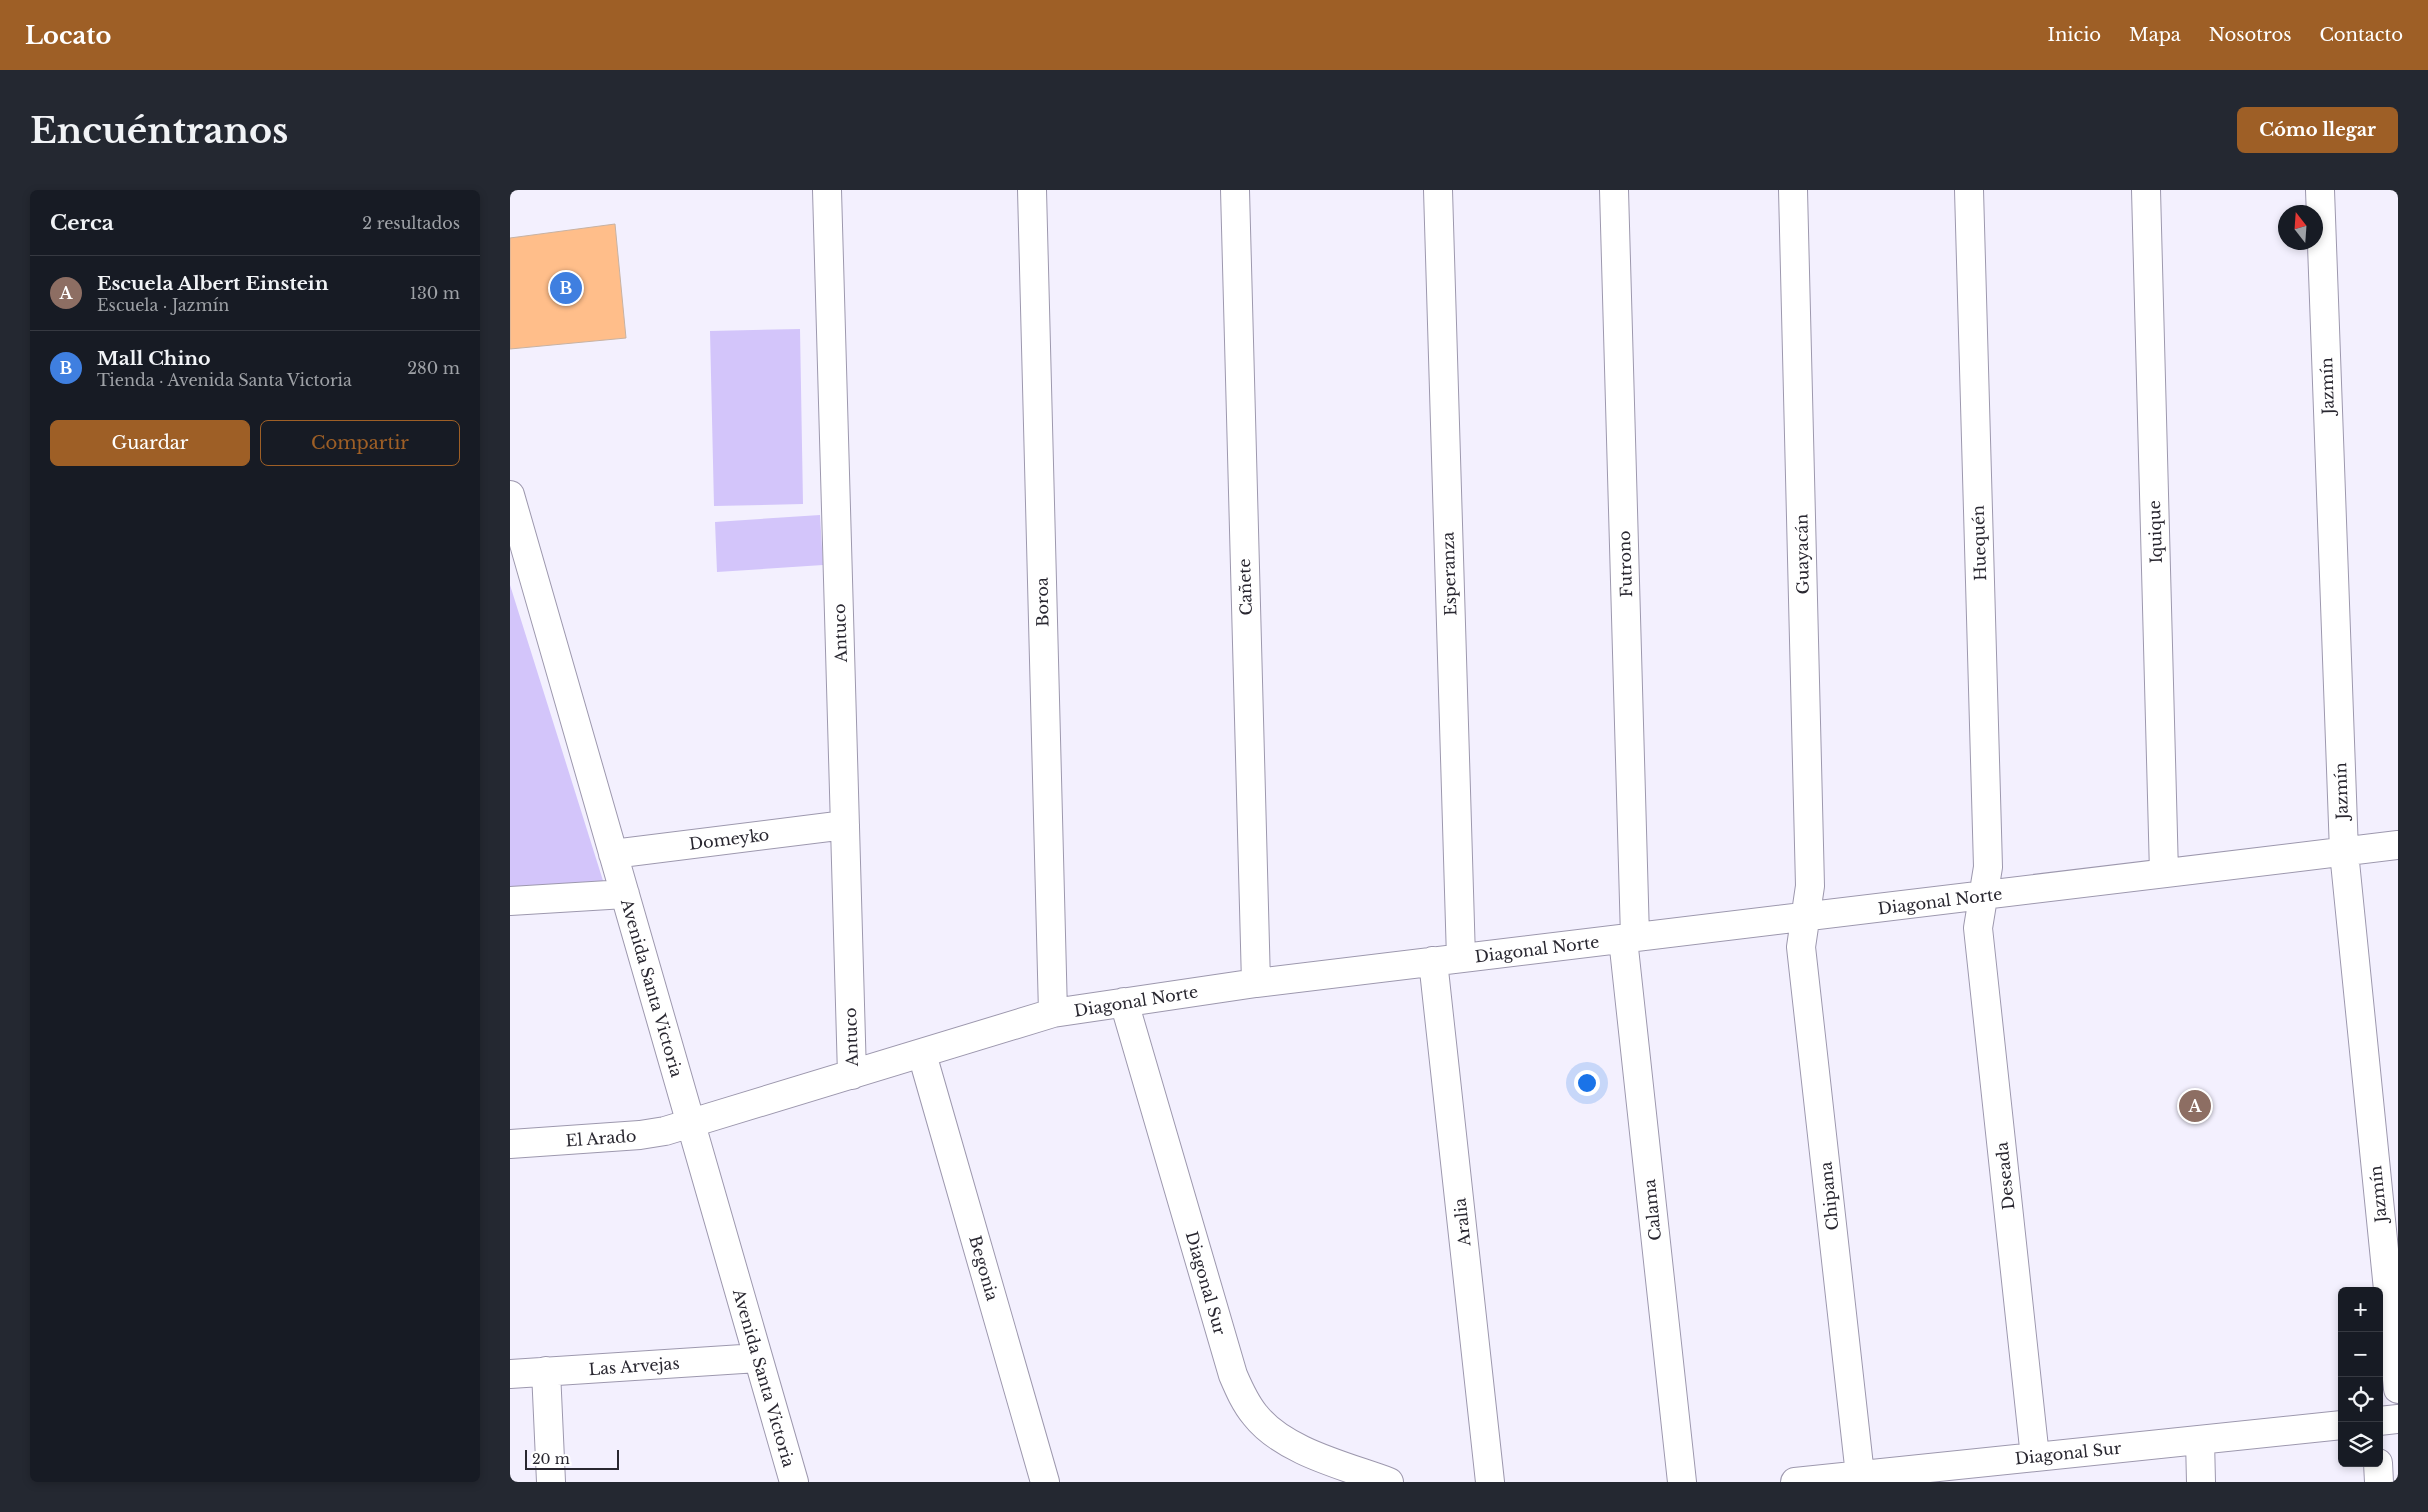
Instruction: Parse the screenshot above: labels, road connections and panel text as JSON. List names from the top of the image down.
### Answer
{
  "streets": {
    "street": [
      "Jazmín",
      "Iquique",
      "Huequén",
      "Guayacán",
      "Futrono",
      "Esperanza",
      "Cañete",
      "Boroa",
      "Antuco",
      "Domeyko",
      "Diagonal Norte",
      "Avenida Santa Victoria",
      "El Arado",
      "Deseada",
      "Chipana",
      "Calama",
      "Aralia",
      "Begonia",
      "Diagonal Sur",
      "Las Arvejas"
    ]
  },
  "crossings": [
    ["Jazmín", "Diagonal Norte"],
    ["Iquique", "Diagonal Norte"],
    ["Huequén", "Diagonal Norte"],
    ["Huequén", "Deseada"],
    ["Guayacán", "Diagonal Norte"],
    ["Guayacán", "Chipana"],
    ["Futrono", "Diagonal Norte"],
    ["Futrono", "Calama"],
    ["Esperanza", "Diagonal Norte"],
    ["Cañete", "Diagonal Norte"],
    ["Boroa", "Diagonal Norte"],
    ["Antuco", "Domeyko"],
    ["Antuco", "Diagonal Norte"],
    ["Domeyko", "Avenida Santa Victoria"],
    ["Diagonal Norte", "Avenida Santa Victoria"],
    ["Diagonal Norte", "El Arado"],
    ["Diagonal Norte", "Deseada"],
    ["Diagonal Norte", "Chipana"],
    ["Diagonal Norte", "Calama"],
    ["Diagonal Norte", "Aralia"],
    ["Diagonal Norte", "Begonia"],
    ["Diagonal Norte", "Diagonal Sur"],
    ["Avenida Santa Victoria", "El Arado"],
    ["Avenida Santa Victoria", "Las Arvejas"],
    ["Deseada", "Diagonal Sur"],
    ["Chipana", "Diagonal Sur"]
  ],
  "scale_bar": "20 m",
  "north": "top",
  "page": {
    "header": "Locato",
    "nav": [
      "Inicio",
      "Mapa",
      "Nosotros",
      "Contacto"
    ],
    "buttons": [
      "Cómo llegar",
      ["Guardar", "Compartir"]
    ],
    "title": "Encuéntranos",
    "heading": ["Cerca", "2 resultados"],
    "list": [
      {
        "mark": "A",
        "name": "Escuela Albert Einstein",
        "note": "Escuela · Jazmín",
        "value": "130 m"
      },
      {
        "mark": "B",
        "name": "Mall Chino",
        "note": "Tienda · Avenida Santa Victoria",
        "value": "280 m"
      }
    ],
    "pins": ["B", "A"],
    "map_buttons": ["+", "−"],
    "scale": "20 m"
  }
}
